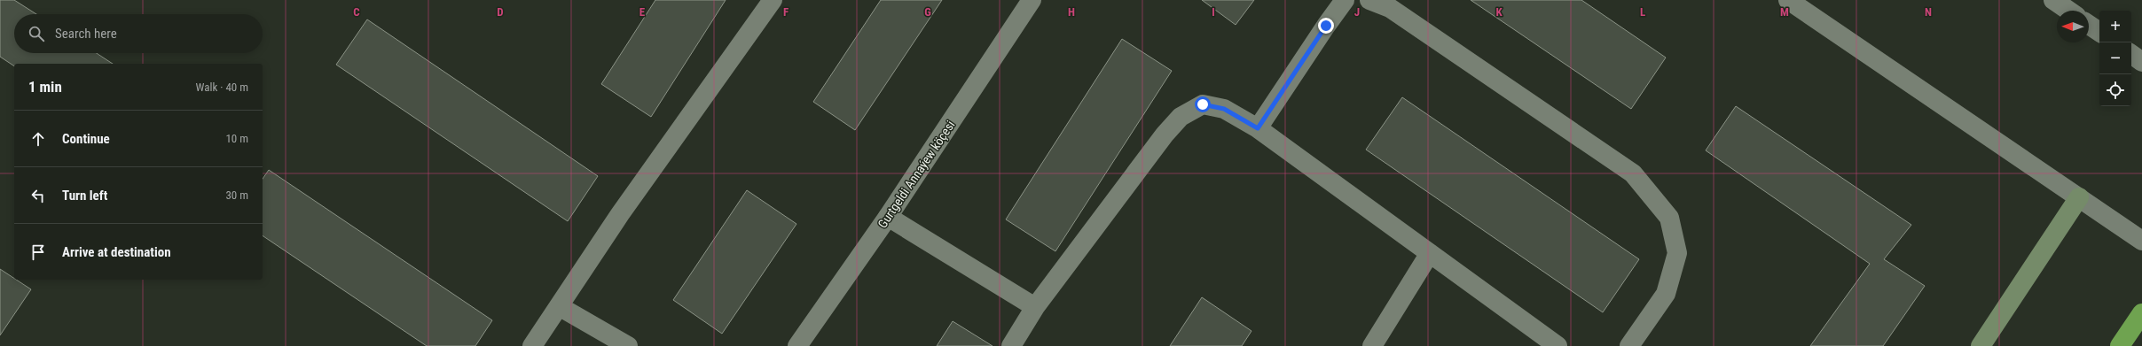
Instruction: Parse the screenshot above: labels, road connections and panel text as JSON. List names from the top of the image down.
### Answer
{
  "streets": {
    "street": ["Gurtgeldi Annaýew köçesi"]
  },
  "north": "left",
  "page": {
    "map_buttons": ["+", "−"],
    "search": "Search here",
    "heading": ["1 min", "Walk · 40 m"],
    "list": [
      ["Continue", "10 m"],
      ["Turn left", "30 m"],
      "Arrive at destination"
    ]
  },
  "grid": {
    "columns": [
      "C",
      "D",
      "E",
      "F",
      "G",
      "H",
      "I",
      "J",
      "K",
      "L",
      "M",
      "N"
    ]
  }
}
